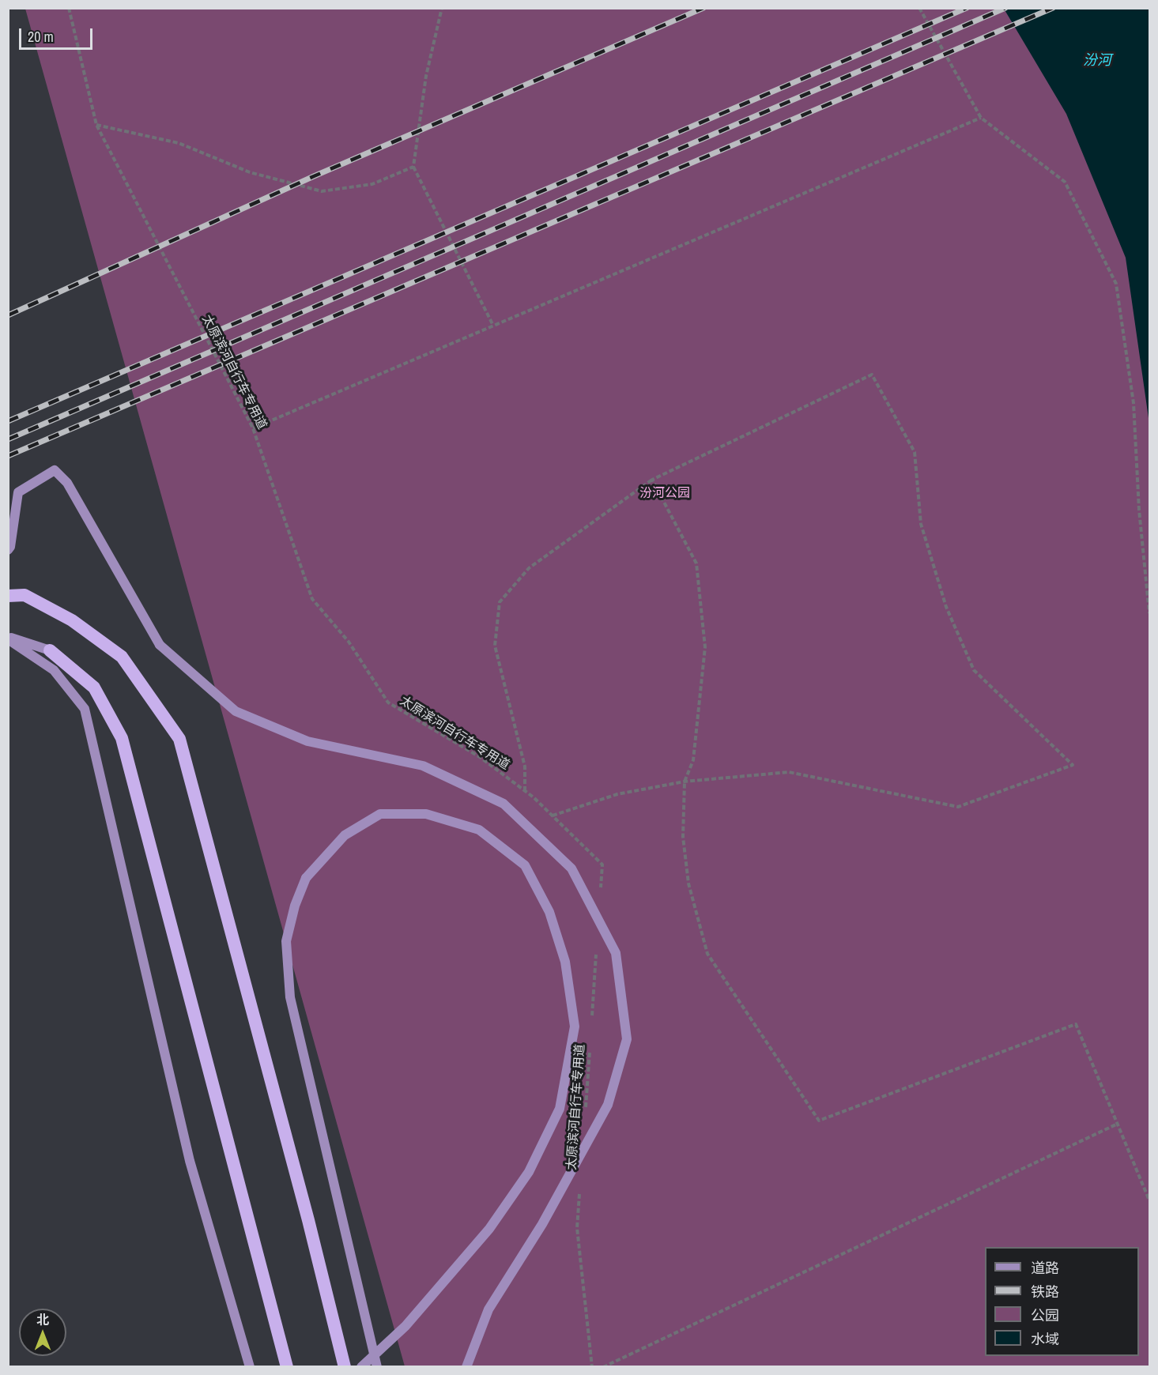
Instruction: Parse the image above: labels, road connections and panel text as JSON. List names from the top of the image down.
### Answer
{
  "streets": {
    "path": ["太原滨河自行车专用道"]
  },
  "water": ["汾河"],
  "parks": ["汾河公园"],
  "legend": [
    "道路",
    "铁路",
    "公园",
    "水域"
  ],
  "scale_bar": "20 m",
  "north": "top"
}
